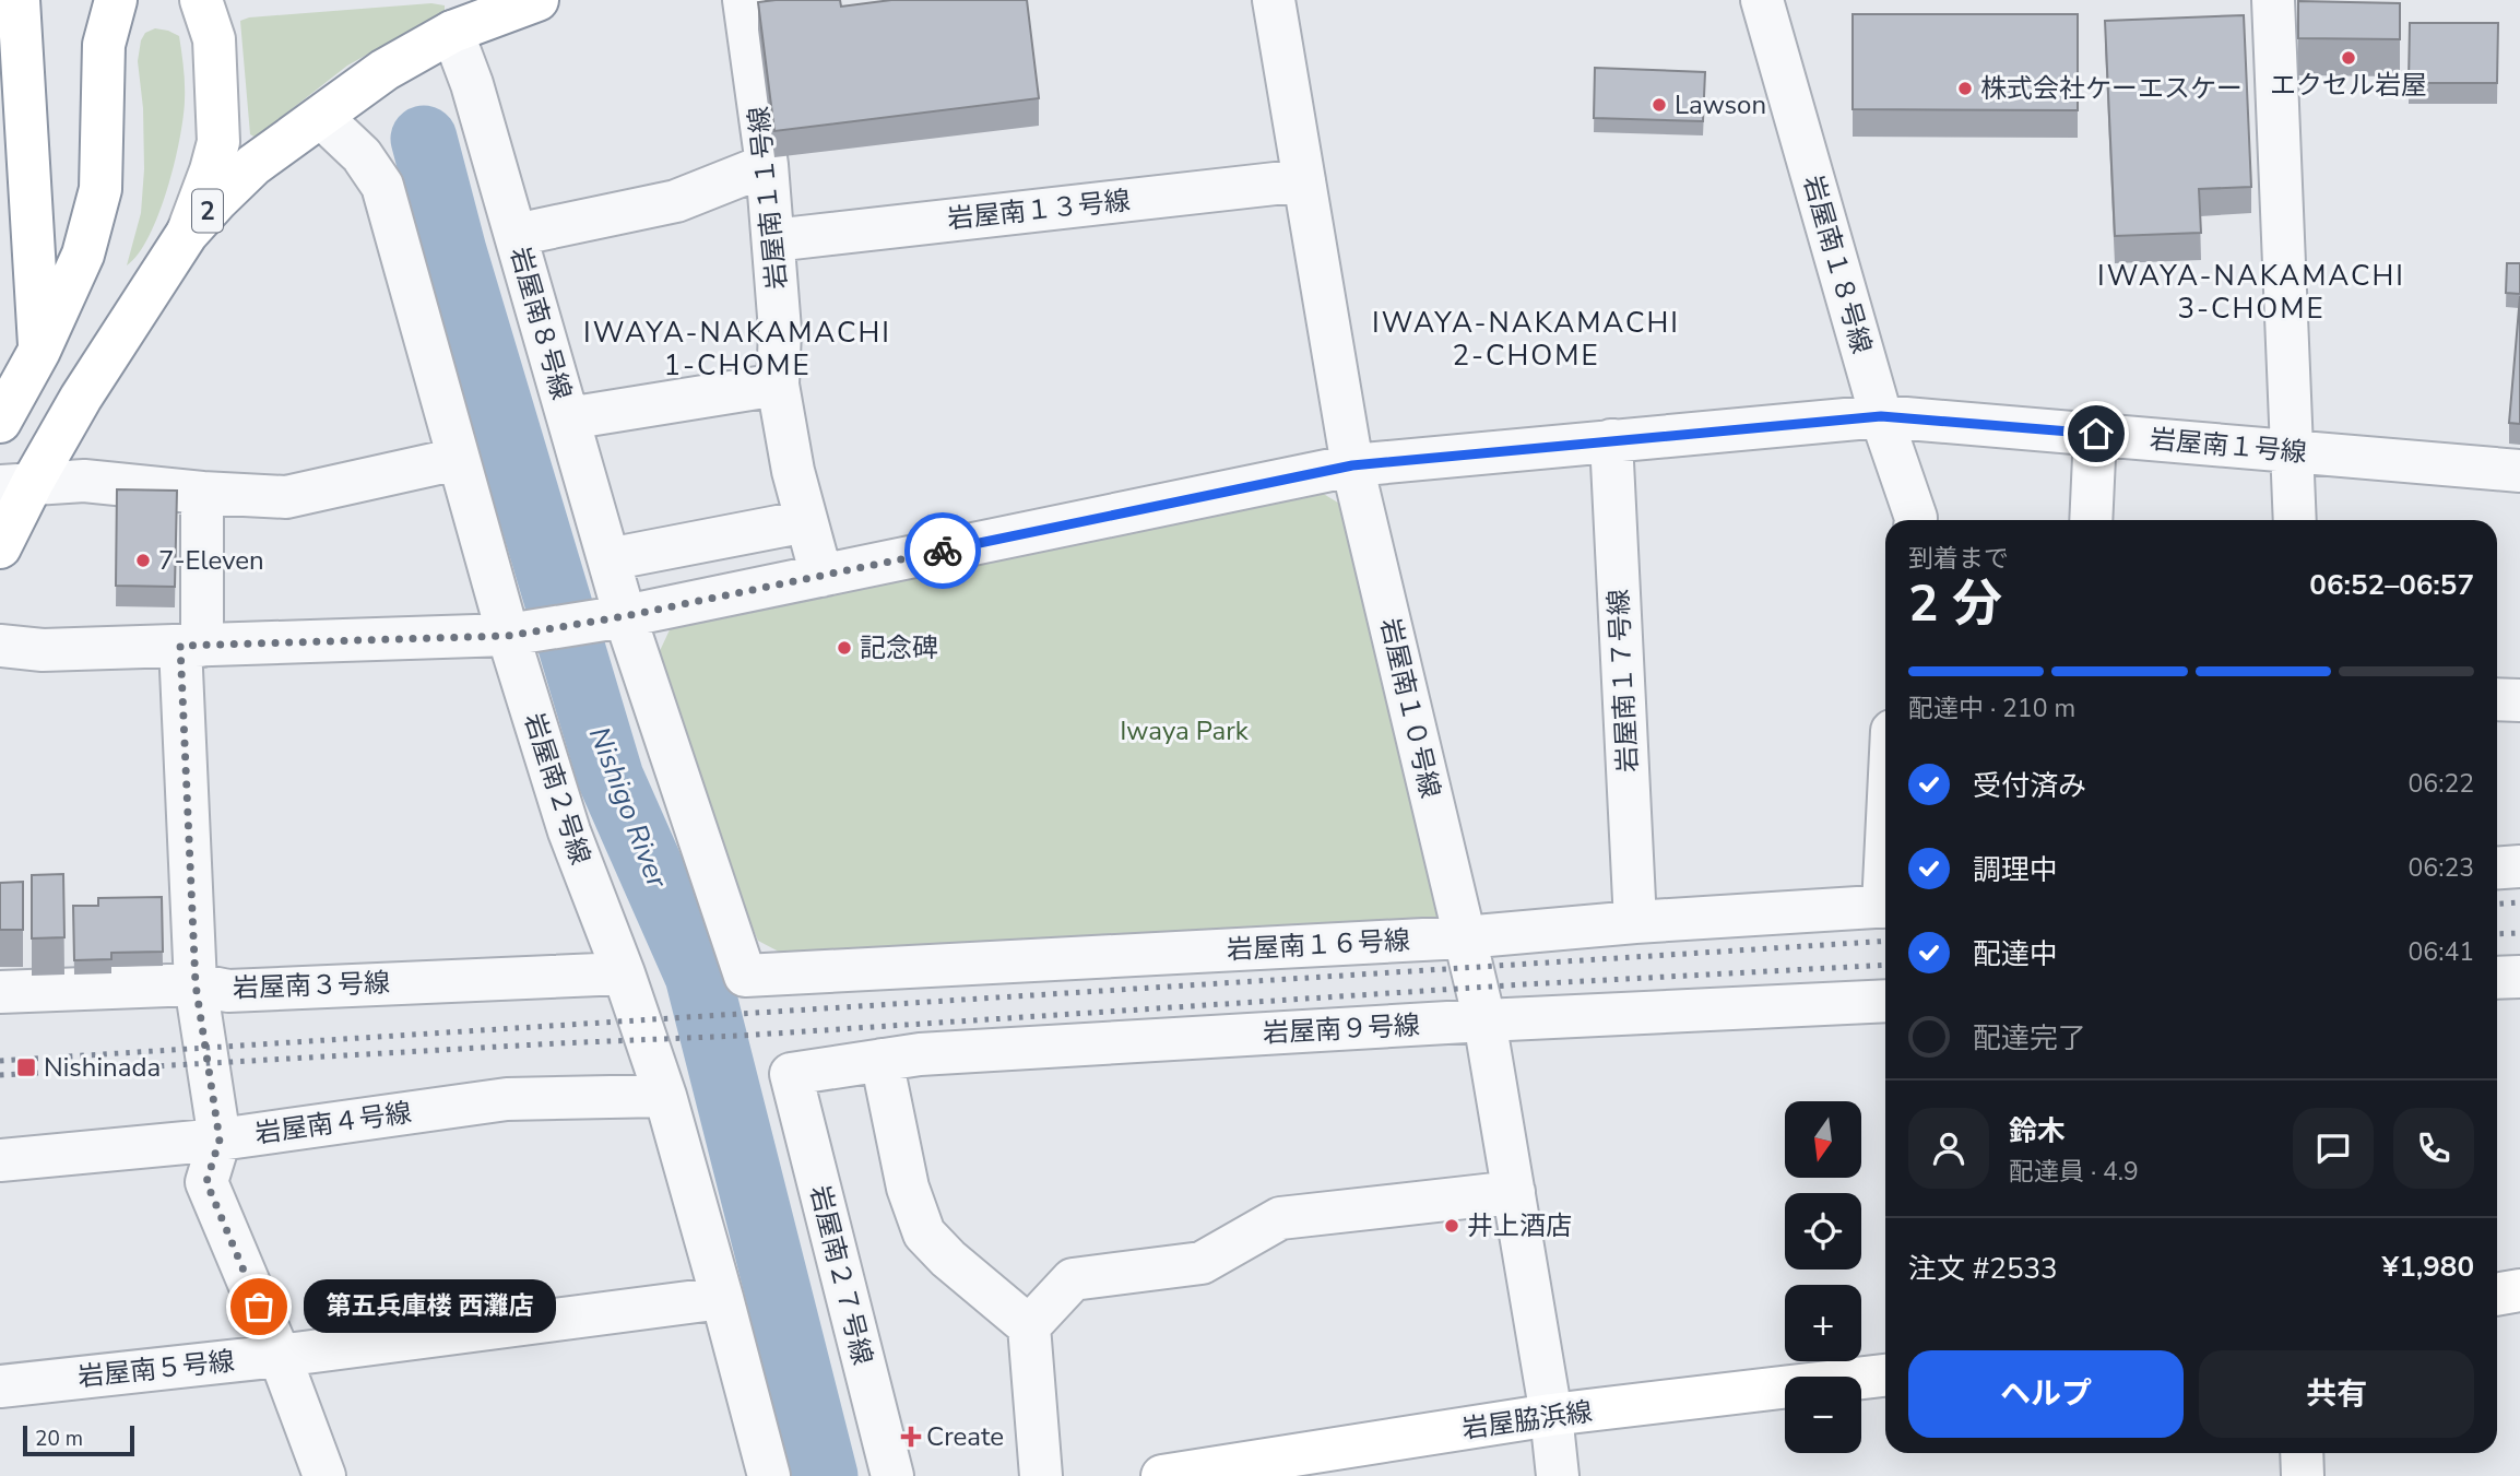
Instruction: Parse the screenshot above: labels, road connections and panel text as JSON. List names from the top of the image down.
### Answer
{
  "streets": {
    "main road": ["2", "岩屋脇浜線"],
    "street": [
      "岩屋南１１号線",
      "岩屋南１３号線",
      "岩屋南１８号線",
      "岩屋南８号線",
      "岩屋南１号線",
      "岩屋南１７号線",
      "岩屋南１０号線",
      "岩屋南２号線",
      "岩屋南１６号線",
      "岩屋南３号線",
      "岩屋南９号線",
      "岩屋南４号線",
      "岩屋南２７号線",
      "岩屋南５号線"
    ]
  },
  "crossings": [
    ["岩屋南１１号線", "岩屋南１３号線"],
    ["岩屋南１１号線", "岩屋南１号線"],
    ["岩屋南１３号線", "岩屋南１０号線"],
    ["2", "岩屋南８号線"],
    ["2", "岩屋南２号線"],
    ["岩屋南１８号線", "岩屋南１号線"],
    ["岩屋南８号線", "岩屋南１号線"],
    ["岩屋南８号線", "岩屋南１６号線"],
    ["岩屋南１号線", "岩屋南１７号線"],
    ["岩屋南１号線", "岩屋南１０号線"],
    ["岩屋南１号線", "岩屋南２号線"],
    ["岩屋南１７号線", "岩屋南１６号線"],
    ["岩屋南１０号線", "岩屋南１６号線"],
    ["岩屋南１０号線", "岩屋南９号線"],
    ["岩屋南１０号線", "岩屋脇浜線"],
    ["岩屋南２号線", "岩屋南３号線"],
    ["岩屋南２号線", "岩屋南４号線"],
    ["岩屋南２号線", "岩屋南５号線"],
    ["岩屋南９号線", "岩屋南２７号線"]
  ],
  "districts": ["IWAYA-NAKAMACHI 3-CHOME", "IWAYA-NAKAMACHI 2-CHOME", "IWAYA-NAKAMACHI 1-CHOME"],
  "water": ["Nishigo River"],
  "parks": ["Iwaya Park"],
  "places": {
    "other": [
      "エクセル岩屋",
      "株式会社ケーエスケー",
      "Lawson",
      "7-Eleven",
      "記念碑",
      "井上酒店",
      "第五兵庫楼 西灘店"
    ],
    "transit": ["Nishinada"],
    "health": ["Create"]
  },
  "scale_bar": "20 m",
  "north": "bottom",
  "page": {
    "heading": ["2 分", "到着まで", "06:52–06:57"],
    "panel": [
      "鈴木",
      "配達員 · 4.9",
      "注文 #2533",
      "¥1,980"
    ],
    "bar": "配達中 · 210 m",
    "list": [
      ["受付済み", "06:22"],
      ["調理中", "06:23"],
      ["配達中", "06:41"],
      "配達完了"
    ],
    "map_buttons": ["+", "−"],
    "bubble": "第五兵庫楼 西灘店",
    "buttons": ["ヘルプ", "共有"],
    "scale": "20 m"
  }
}
